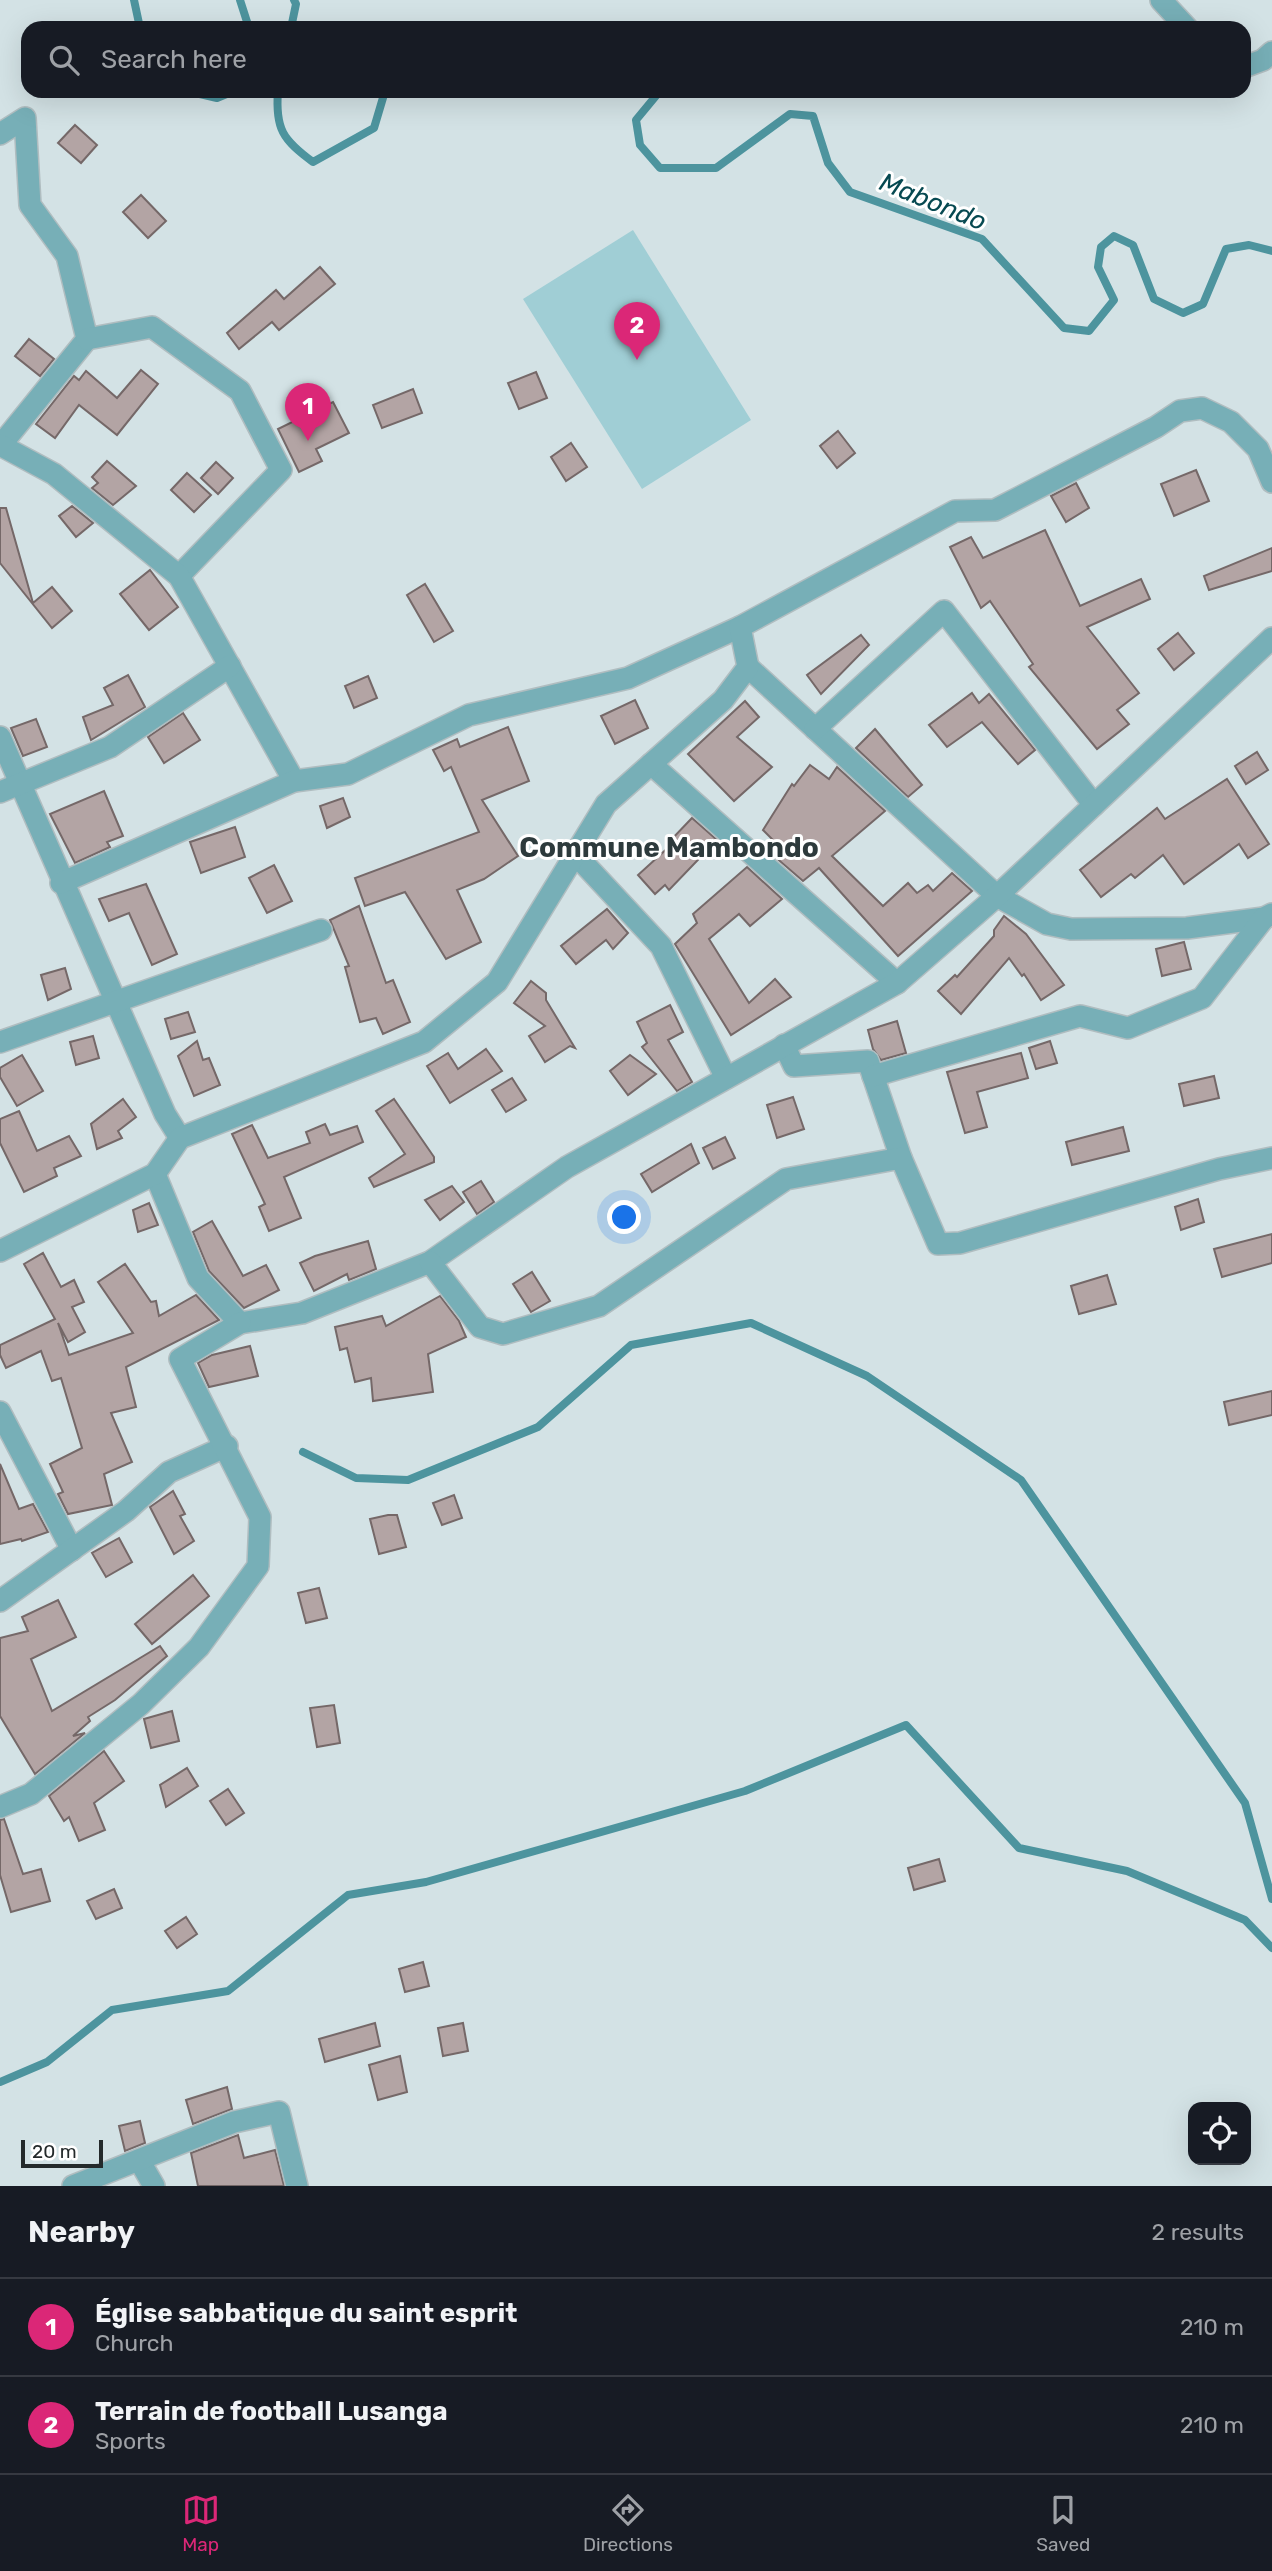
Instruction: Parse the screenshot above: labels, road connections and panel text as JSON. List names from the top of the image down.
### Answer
{
  "districts": ["Commune Mambondo"],
  "water": ["Mabondo"],
  "scale_bar": "20 m",
  "page": {
    "search": "Search here",
    "pins": ["2", "1"],
    "scale": "20 m",
    "heading": ["Nearby", "2 results"],
    "list": [
      {
        "mark": "1",
        "name": "Église sabbatique du saint esprit",
        "note": "Church",
        "value": "210 m"
      },
      {
        "mark": "2",
        "name": "Terrain de football Lusanga",
        "note": "Sports",
        "value": "210 m"
      }
    ],
    "nav": ["Map", "Directions", "Saved"]
  }
}
